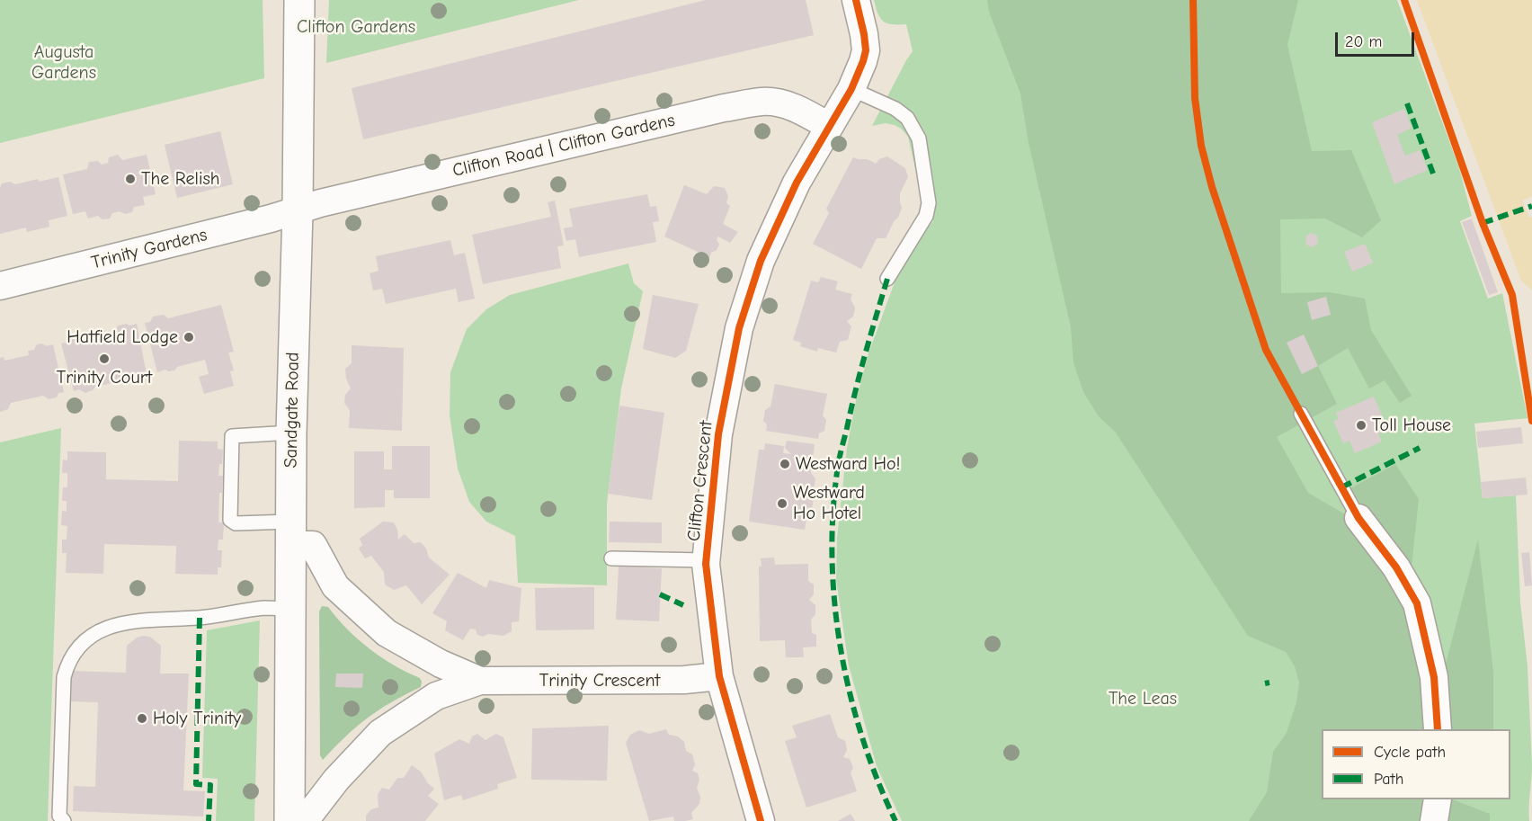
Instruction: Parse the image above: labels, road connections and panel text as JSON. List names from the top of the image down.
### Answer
{
  "streets": {
    "main road": ["Sandgate Road"],
    "street": [
      "Clifton Road | Clifton Gardens",
      "Trinity Gardens",
      "Clifton Crescent",
      "Trinity Crescent"
    ]
  },
  "crossings": [
    ["Clifton Road | Clifton Gardens", "Trinity Gardens"],
    ["Clifton Road | Clifton Gardens", "Sandgate Road"],
    ["Clifton Road | Clifton Gardens", "Clifton Crescent"],
    ["Trinity Gardens", "Sandgate Road"],
    ["Sandgate Road", "Trinity Crescent"],
    ["Clifton Crescent", "Trinity Crescent"]
  ],
  "parks": ["Clifton Gardens", "Augusta Gardens", "The Leas"],
  "places": [
    "The Relish",
    "Hatfield Lodge",
    "Trinity Court",
    "Toll House",
    "Westward Ho!",
    "Westward Ho Hotel",
    "Holy Trinity"
  ],
  "legend": ["Cycle path", "Path"],
  "scale_bar": "20 m"
}
